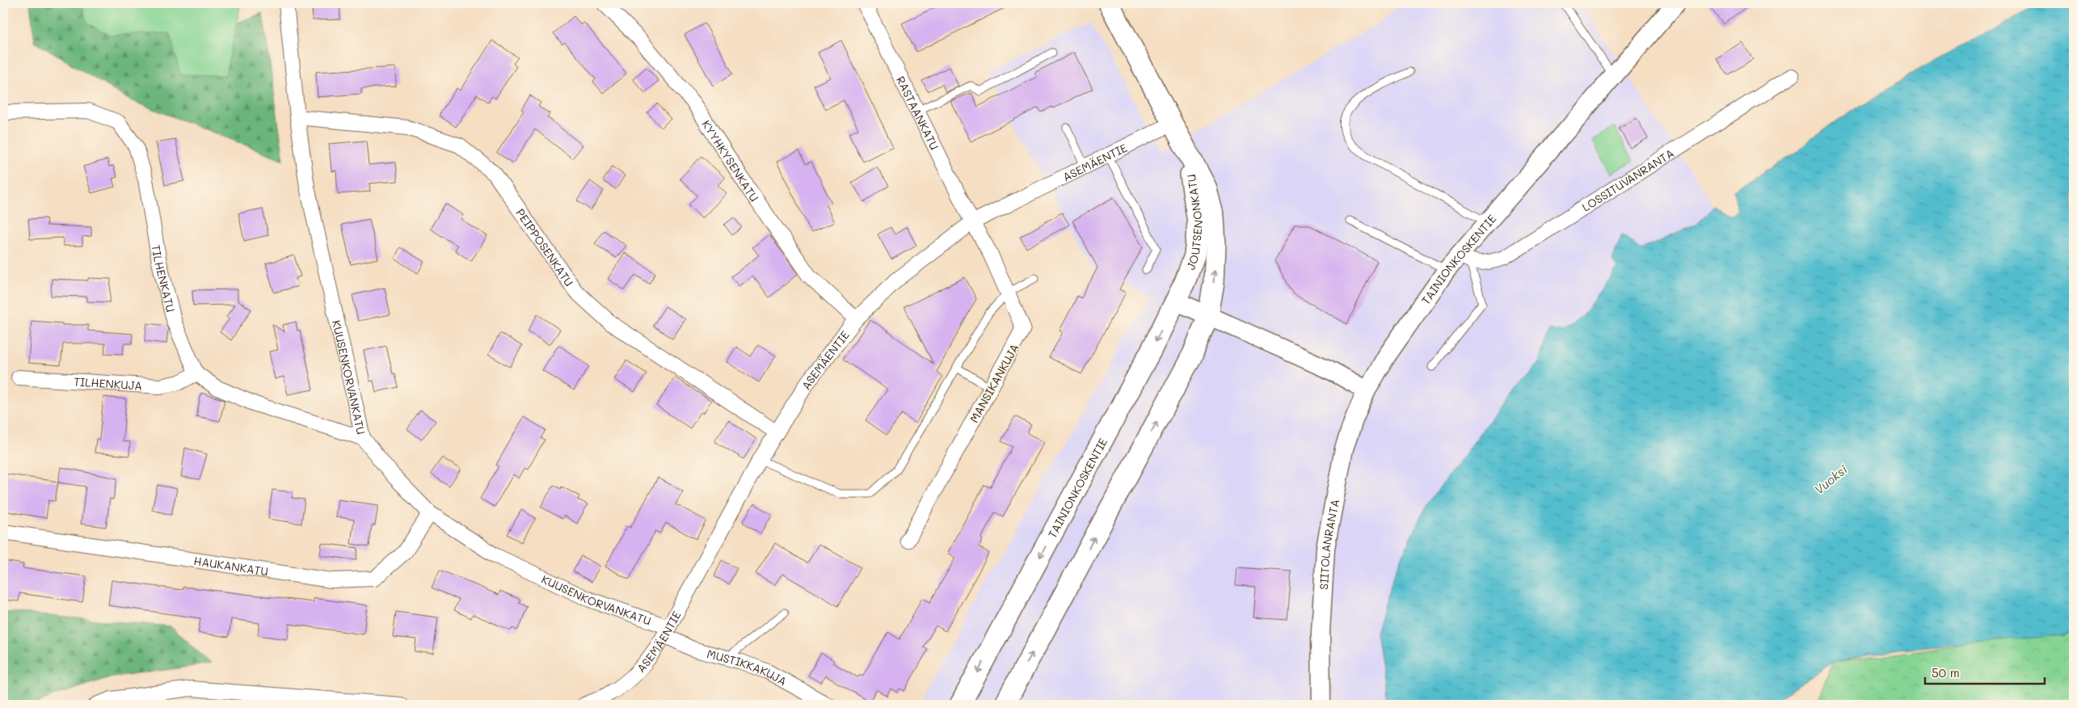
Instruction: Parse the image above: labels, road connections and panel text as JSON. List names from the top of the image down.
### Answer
{
  "streets": {
    "main road": ["JOUTSENONKATU", "TAINIONKOSKENTIE"],
    "street": [
      "RASTAANKATU",
      "KYYHKYSENKATU",
      "ASEMÄENTIE",
      "LOSSITUVANRANTA",
      "PEIPPOSENKATU",
      "TILHENKATU",
      "KUUSENKORVANKATU",
      "TILHENKUJA",
      "MANSIKANKUJA",
      "SIITOLANRANTA",
      "HAUKANKATU",
      "MUSTIKKAKUJA"
    ]
  },
  "crossings": [
    ["RASTAANKATU", "ASEMÄENTIE"],
    ["RASTAANKATU", "MANSIKANKUJA"],
    ["KYYHKYSENKATU", "ASEMÄENTIE"],
    ["ASEMÄENTIE", "JOUTSENONKATU"],
    ["ASEMÄENTIE", "PEIPPOSENKATU"],
    ["ASEMÄENTIE", "KUUSENKORVANKATU"],
    ["ASEMÄENTIE", "MANSIKANKUJA"],
    ["ASEMÄENTIE", "MUSTIKKAKUJA"],
    ["LOSSITUVANRANTA", "TAINIONKOSKENTIE"],
    ["JOUTSENONKATU", "TAINIONKOSKENTIE"],
    ["PEIPPOSENKATU", "KUUSENKORVANKATU"],
    ["TAINIONKOSKENTIE", "SIITOLANRANTA"],
    ["TILHENKATU", "TILHENKUJA"],
    ["KUUSENKORVANKATU", "HAUKANKATU"],
    ["KUUSENKORVANKATU", "MUSTIKKAKUJA"]
  ],
  "one_way": ["TAINIONKOSKENTIE"],
  "water": ["Vuoksi"],
  "scale_bar": "50 m"
}
